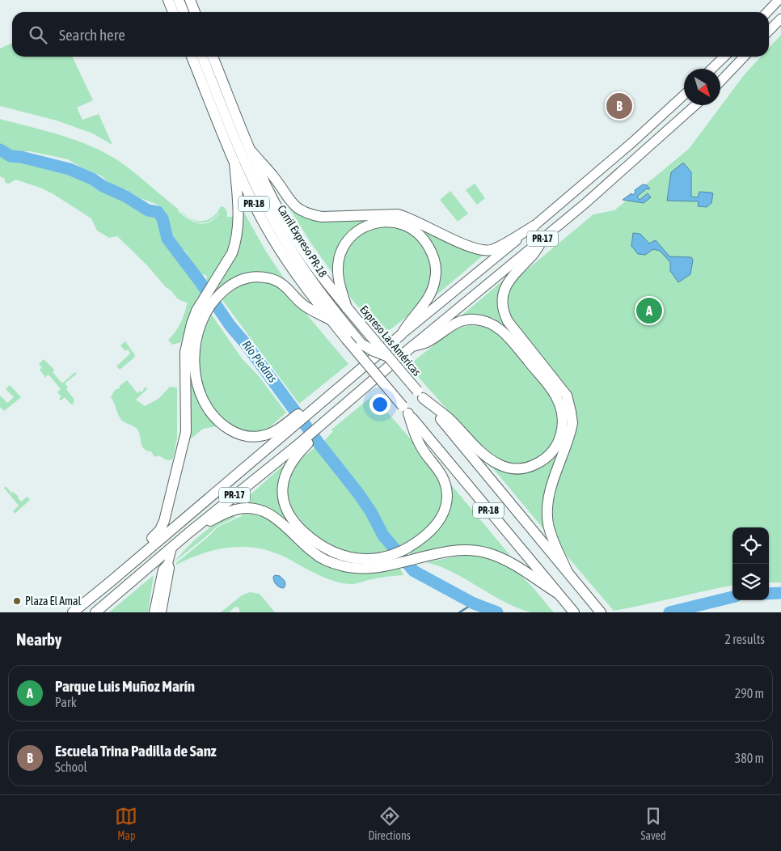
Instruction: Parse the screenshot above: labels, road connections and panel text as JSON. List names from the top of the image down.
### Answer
{
  "streets": {
    "highway": [
      "PR-18",
      "PR-17",
      "Carril Expreso PR-18",
      "Expreso Las Américas"
    ]
  },
  "crossings": [
    ["PR-18", "Carril Expreso PR-18"]
  ],
  "water": ["Río Piedras"],
  "places": ["Plaza El Amal"],
  "north": "bottom right",
  "page": {
    "search": "Search here",
    "pins": ["B", "A"],
    "heading": ["Nearby", "2 results"],
    "list": [
      {
        "mark": "A",
        "name": "Parque Luis Muñoz Marín",
        "note": "Park",
        "value": "290 m"
      },
      {
        "mark": "B",
        "name": "Escuela Trina Padilla de Sanz",
        "note": "School",
        "value": "380 m"
      }
    ],
    "nav": ["Map", "Directions", "Saved"]
  }
}
